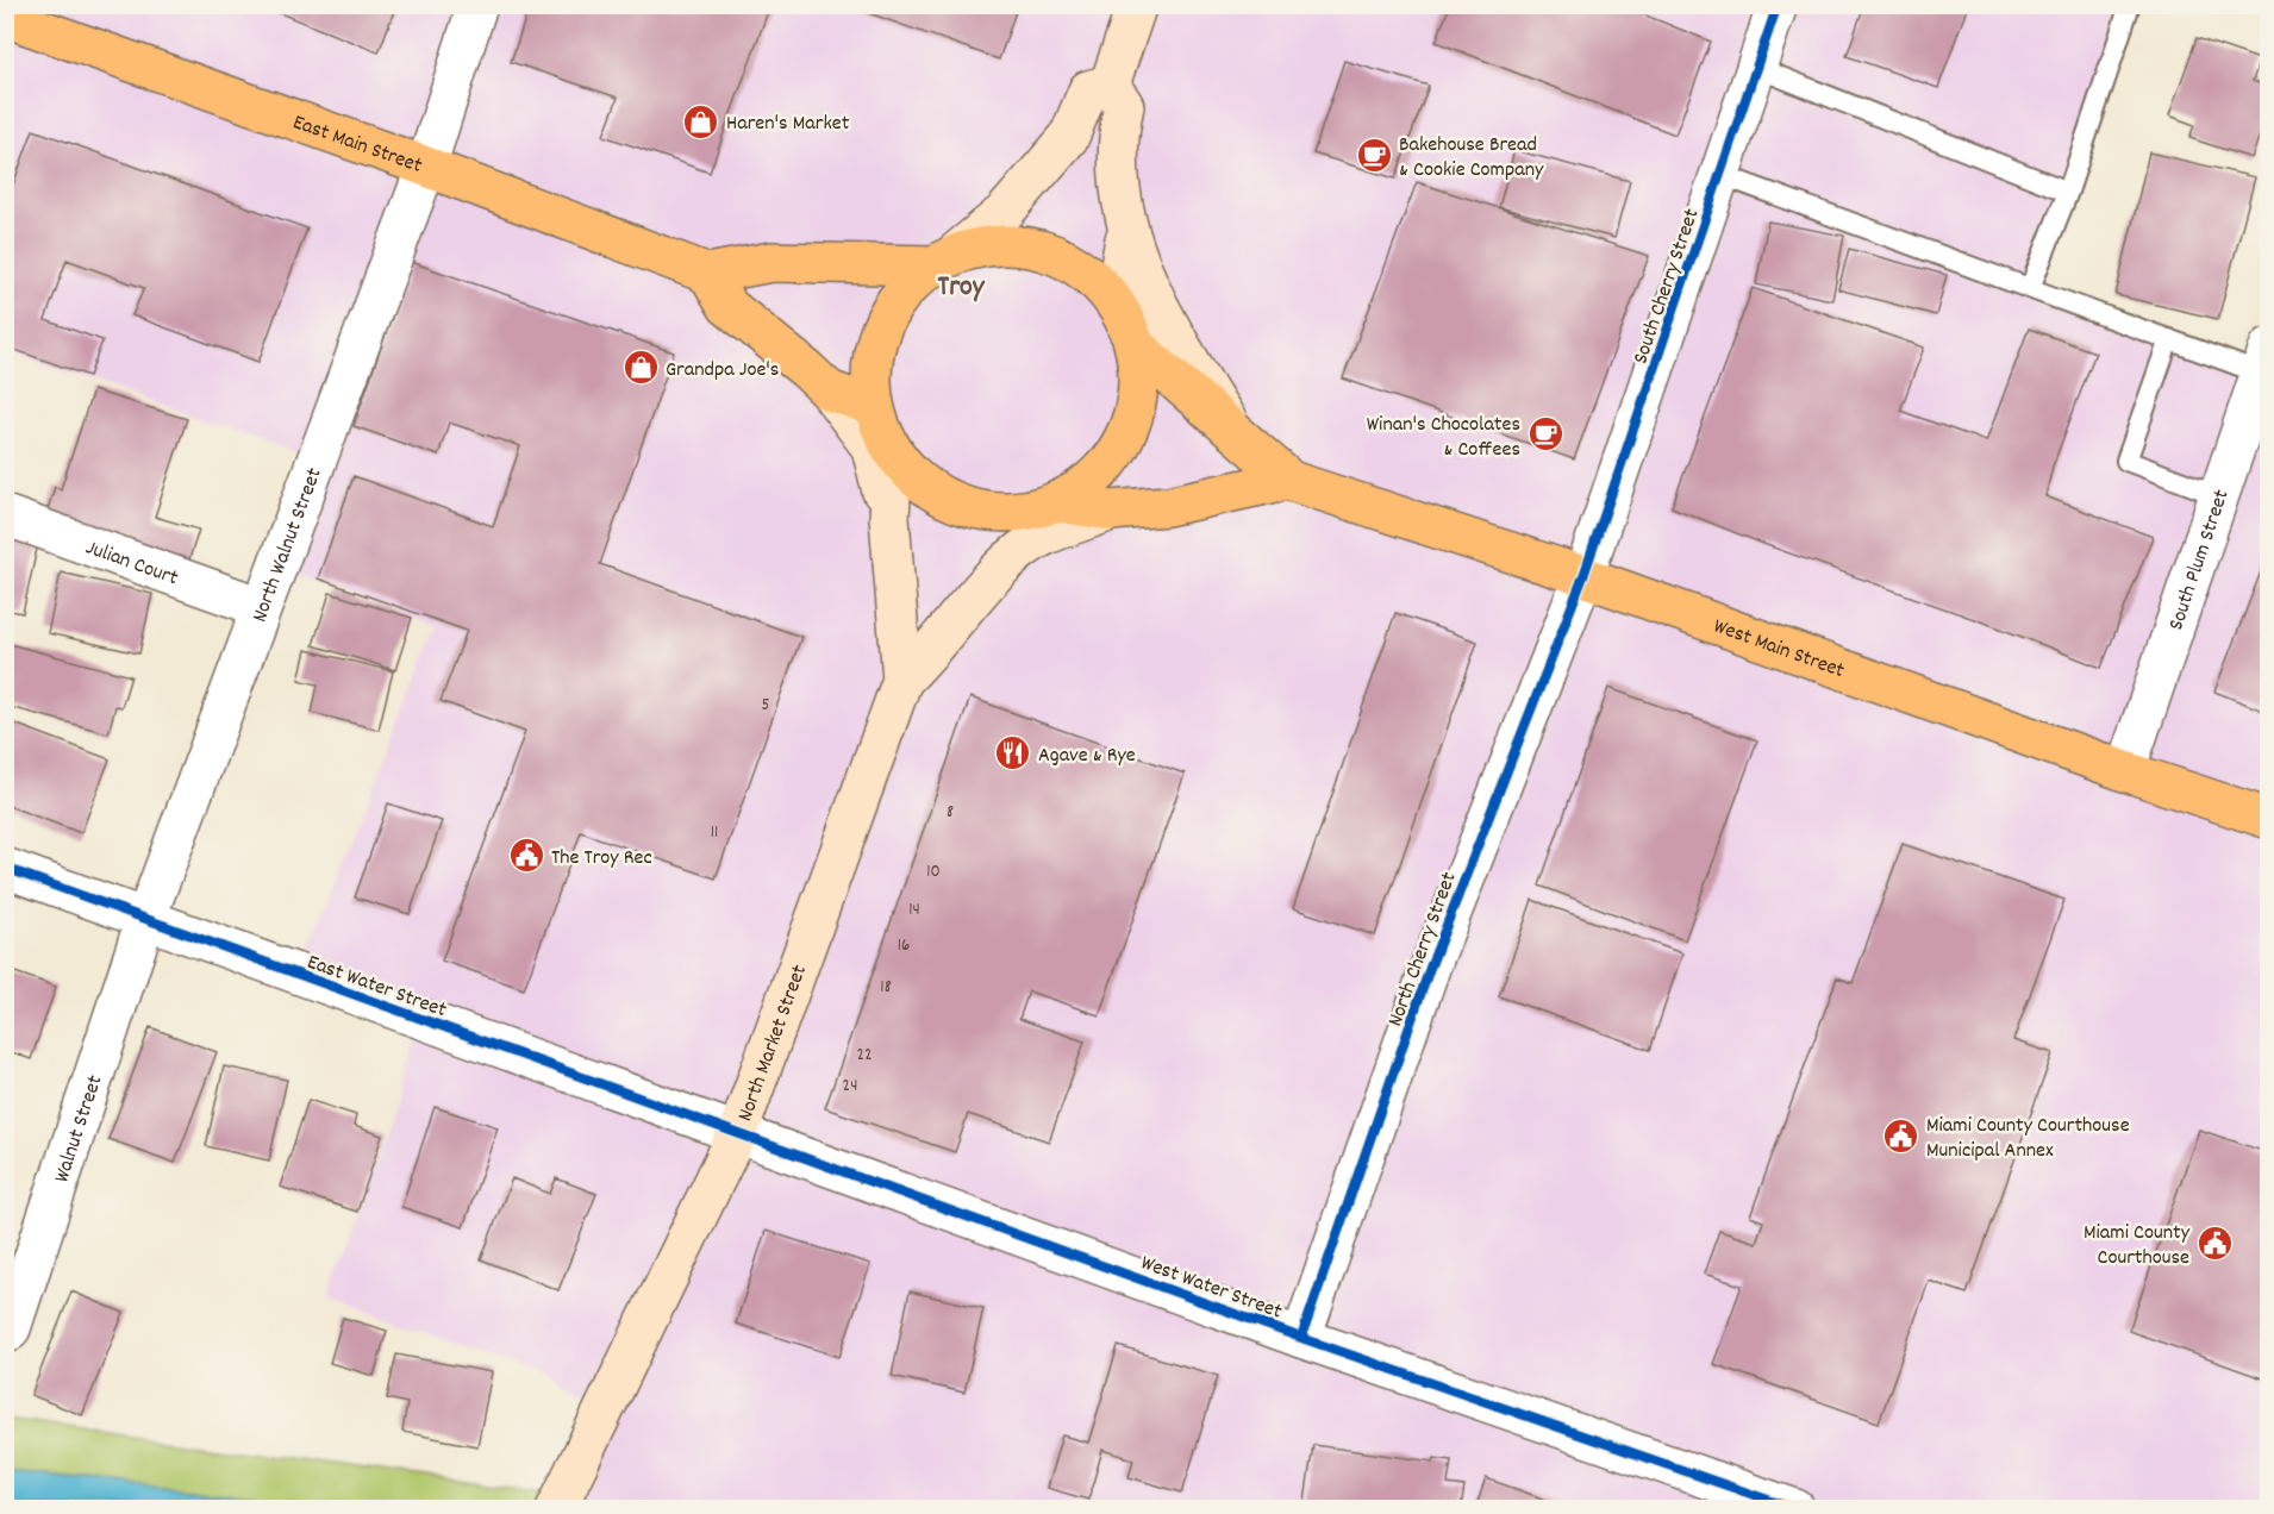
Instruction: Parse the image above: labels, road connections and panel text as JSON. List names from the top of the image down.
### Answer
{
  "streets": {
    "main road": ["East Main Street", "West Main Street", "North Market Street"],
    "street": [
      "South Cherry Street",
      "North Walnut Street",
      "South Plum Street",
      "Julian Court",
      "North Cherry Street",
      "East Water Street",
      "Walnut Street",
      "West Water Street"
    ]
  },
  "crossings": [
    ["East Main Street", "North Walnut Street"],
    ["South Cherry Street", "West Main Street"],
    ["South Cherry Street", "North Cherry Street"],
    ["North Walnut Street", "Julian Court"],
    ["North Walnut Street", "East Water Street"],
    ["North Walnut Street", "Walnut Street"],
    ["South Plum Street", "West Main Street"],
    ["West Main Street", "North Cherry Street"],
    ["North Cherry Street", "West Water Street"],
    ["East Water Street", "North Market Street"],
    ["East Water Street", "Walnut Street"],
    ["East Water Street", "West Water Street"],
    ["North Market Street", "West Water Street"]
  ],
  "districts": ["Troy"],
  "places": {
    "shop": ["Haren's Market", "Grandpa Joe's"],
    "cafe": ["Bakehouse Bread & Cookie Company", "Winan's Chocolates & Coffees"],
    "restaurant": ["Agave & Rye"],
    "public building": ["The Troy Rec", "Miami County Courthouse Municipal Annex", "Miami County Courthouse"]
  },
  "house_numbers": [
    "5",
    "8",
    "11",
    "10",
    "14",
    "16",
    "18",
    "22",
    "24"
  ]
}
